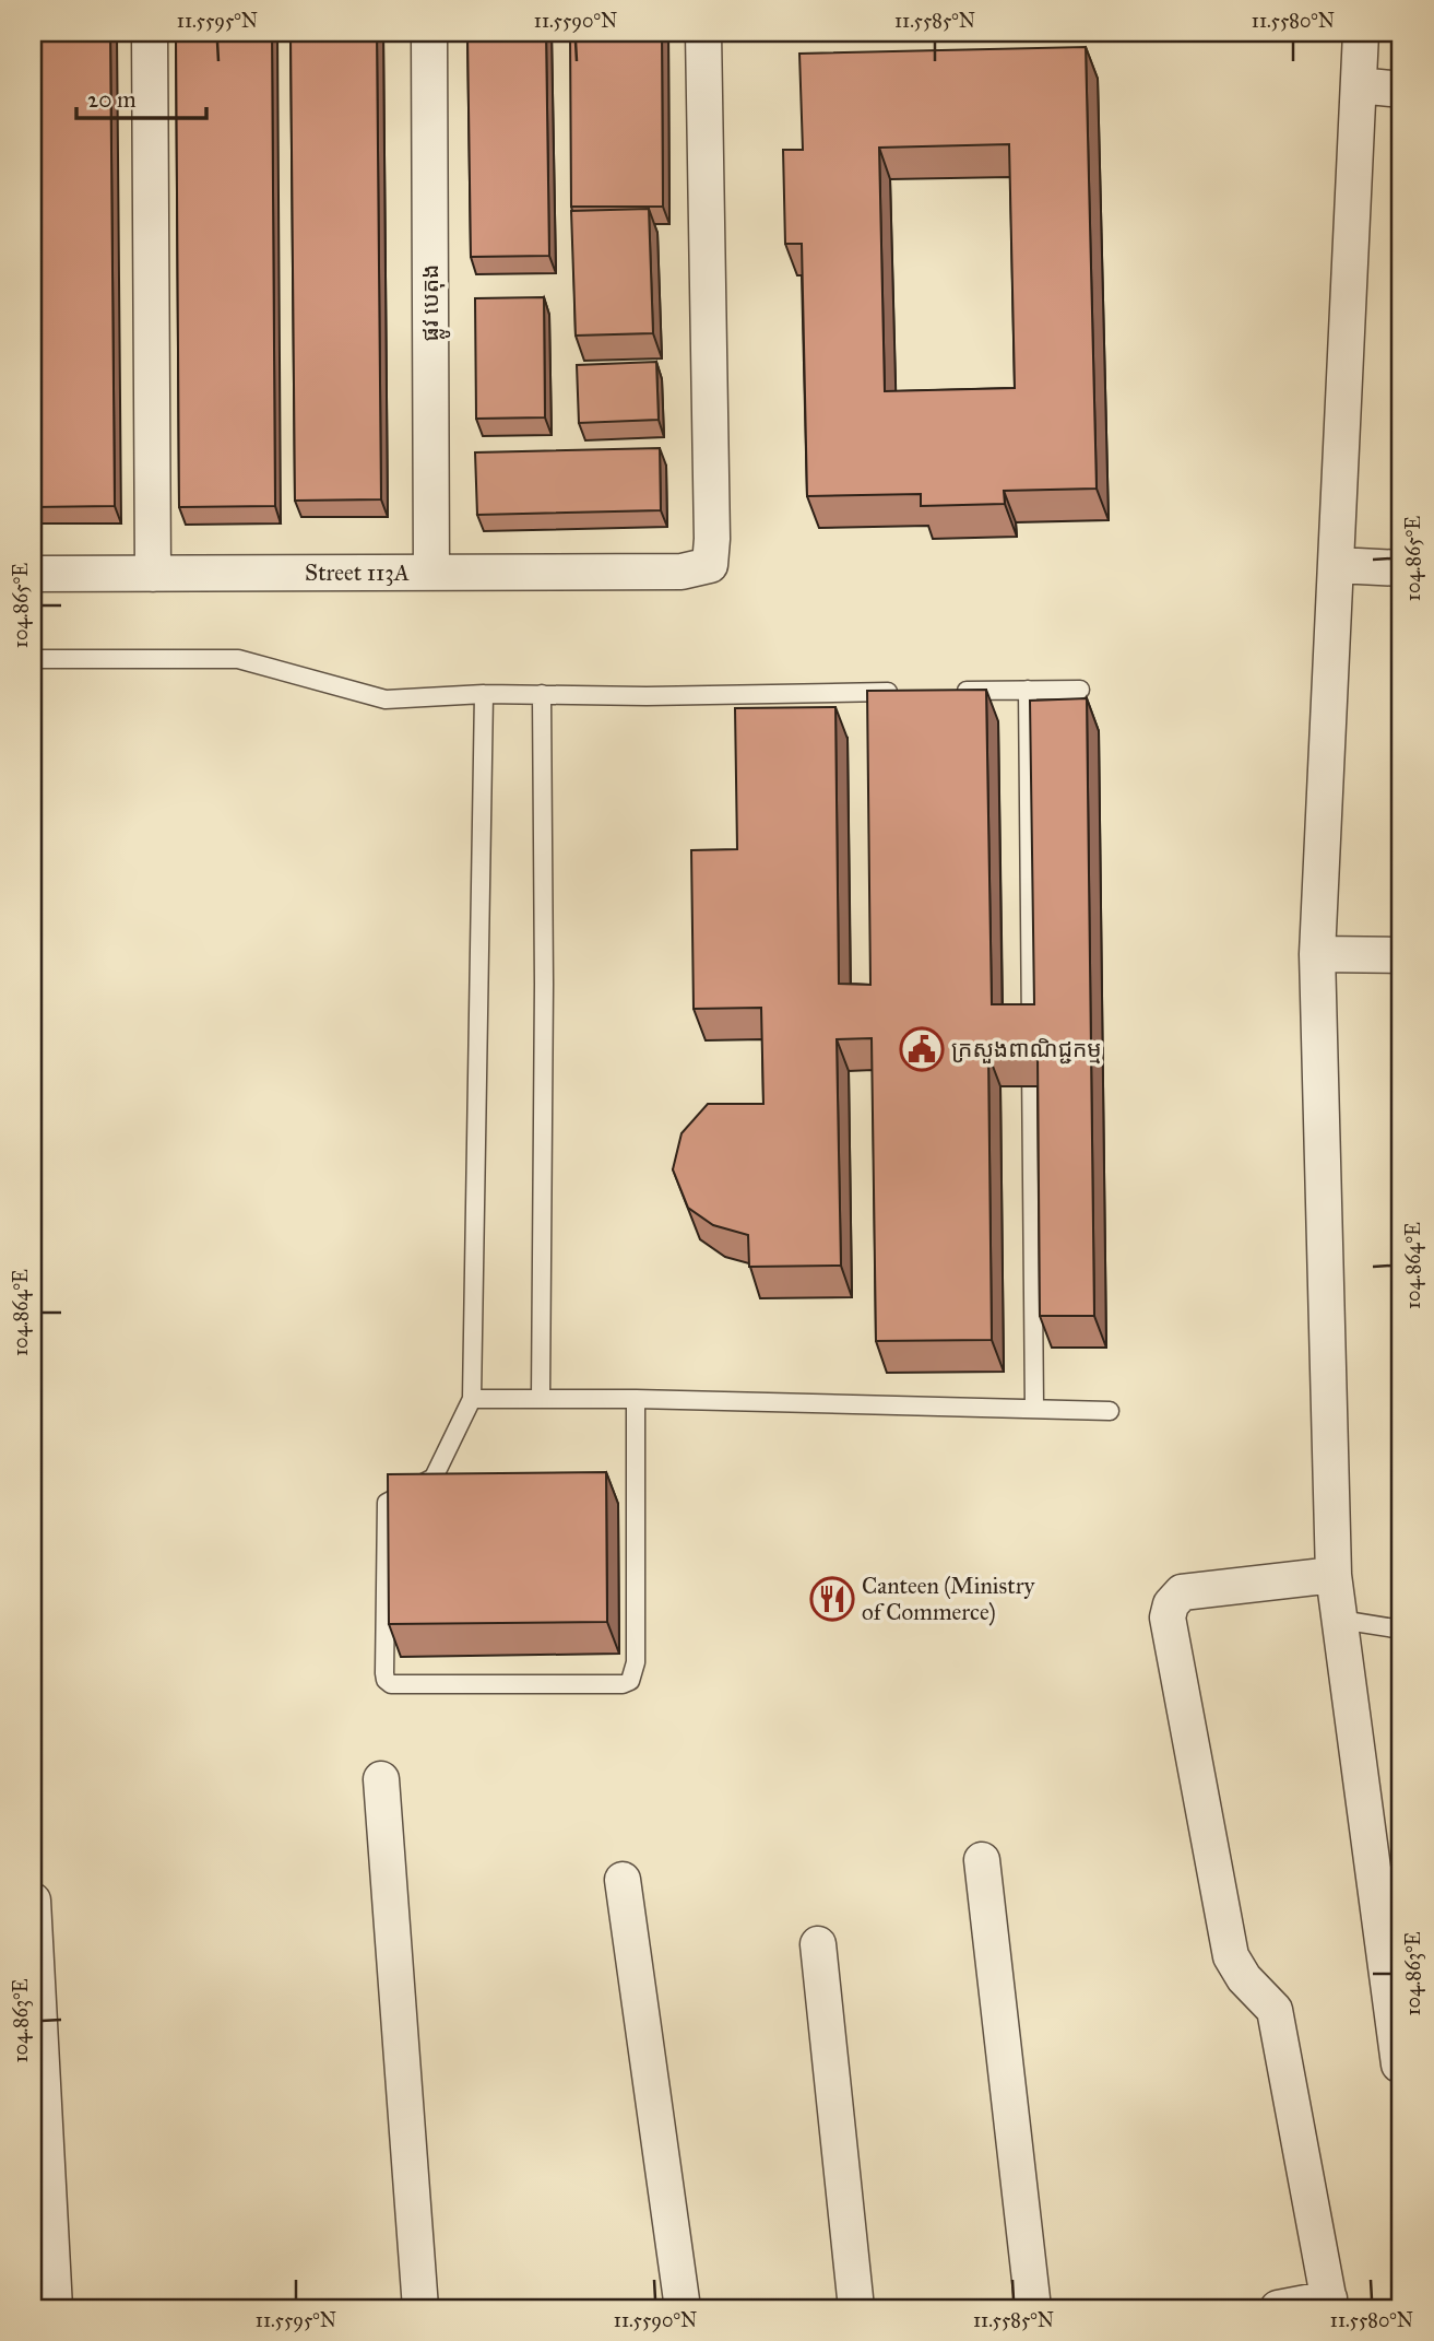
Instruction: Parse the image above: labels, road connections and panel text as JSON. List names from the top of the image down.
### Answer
{
  "streets": {
    "street": ["ផ្លូវ បេតុង", "Street 113A"]
  },
  "crossings": [
    ["ផ្លូវ បេតុង", "Street 113A"]
  ],
  "places": {
    "public building": ["ក្រសួងពាណិជ្ជកម្ម"],
    "restaurant": ["Canteen (Ministry of Commerce)"]
  },
  "scale_bar": "20 m",
  "coordinates": [
    "11.5595°N",
    "11.5590°N",
    "11.5585°N",
    "11.5580°N",
    "104.865°E",
    "104.864°E",
    "104.863°E"
  ]
}
